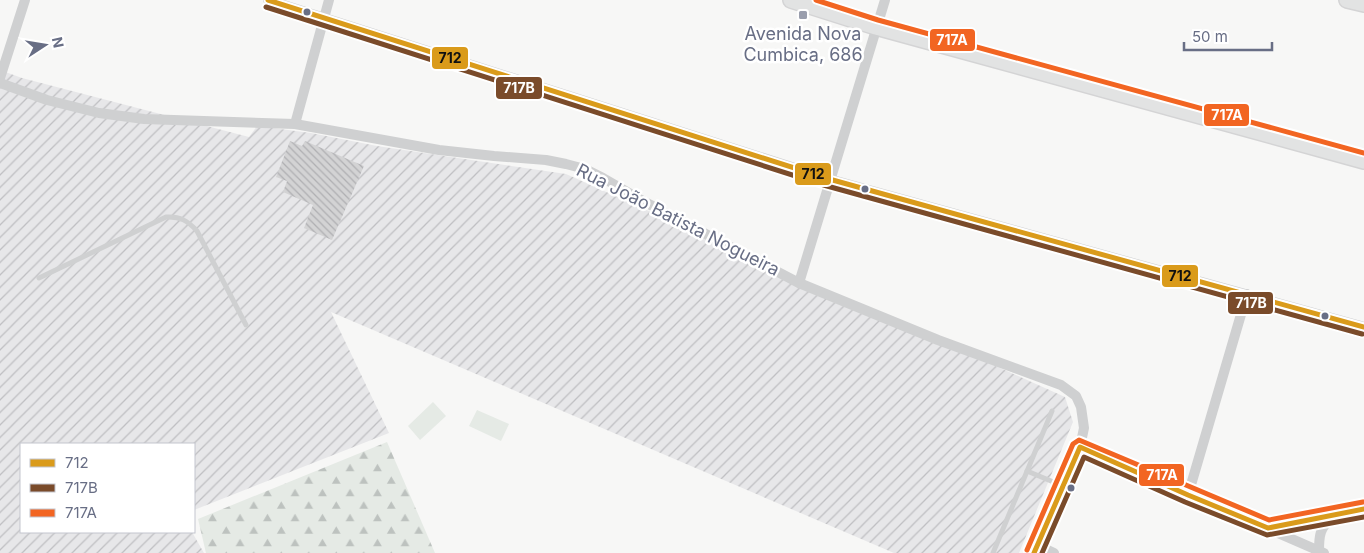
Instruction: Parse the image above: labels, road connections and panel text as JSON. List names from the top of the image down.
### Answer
{
  "streets": {
    "street": ["Rua João Batista Nogueira"]
  },
  "places": {
    "transit": ["Avenida Nova Cumbica, 686"]
  },
  "lines": ["transit line 712", "transit line 717A", "transit line 717B"],
  "legend": ["712", "717B", "717A"],
  "scale_bar": "50 m",
  "north": "right"
}
